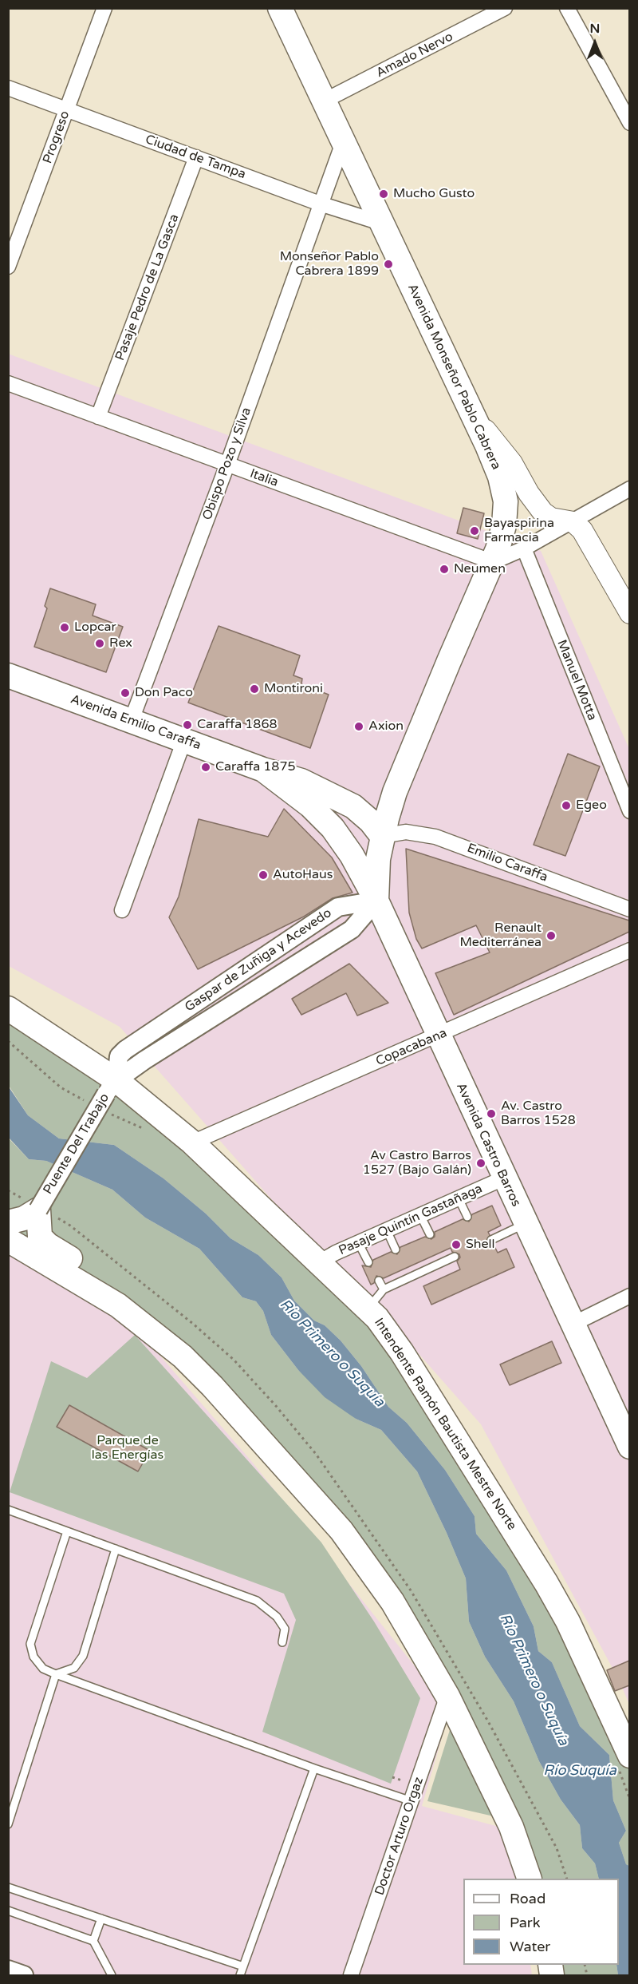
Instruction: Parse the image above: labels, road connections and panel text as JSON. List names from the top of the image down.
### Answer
{
  "streets": {
    "main road": [
      "Avenida Monseñor Pablo Cabrera",
      "Avenida Emilio Caraffa",
      "Avenida Castro Barros",
      "Intendente Ramón Bautista Mestre Norte"
    ],
    "street": [
      "Amado Nervo",
      "Progreso",
      "Ciudad de Tampa",
      "Pasaje Pedro de La Gasca",
      "Obispo Pozo y Silva",
      "Italia",
      "Manuel Motta",
      "Emilio Caraffa",
      "Gaspar de Zuñiga y Acevedo",
      "Copacabana",
      "Puente Del Trabajo",
      "Pasaje Quintín Gastañaga",
      "Doctor Arturo Orgaz"
    ]
  },
  "crossings": [
    ["Amado Nervo", "Avenida Monseñor Pablo Cabrera"],
    ["Progreso", "Ciudad de Tampa"],
    ["Ciudad de Tampa", "Pasaje Pedro de La Gasca"],
    ["Ciudad de Tampa", "Avenida Monseñor Pablo Cabrera"],
    ["Ciudad de Tampa", "Obispo Pozo y Silva"],
    ["Pasaje Pedro de La Gasca", "Italia"],
    ["Avenida Monseñor Pablo Cabrera", "Obispo Pozo y Silva"],
    ["Avenida Monseñor Pablo Cabrera", "Italia"],
    ["Avenida Monseñor Pablo Cabrera", "Avenida Emilio Caraffa"],
    ["Avenida Monseñor Pablo Cabrera", "Emilio Caraffa"],
    ["Avenida Monseñor Pablo Cabrera", "Avenida Castro Barros"],
    ["Obispo Pozo y Silva", "Italia"],
    ["Obispo Pozo y Silva", "Avenida Emilio Caraffa"],
    ["Avenida Emilio Caraffa", "Emilio Caraffa"],
    ["Avenida Emilio Caraffa", "Gaspar de Zuñiga y Acevedo"],
    ["Avenida Emilio Caraffa", "Avenida Castro Barros"],
    ["Emilio Caraffa", "Avenida Castro Barros"],
    ["Gaspar de Zuñiga y Acevedo", "Puente Del Trabajo"],
    ["Gaspar de Zuñiga y Acevedo", "Avenida Castro Barros"],
    ["Gaspar de Zuñiga y Acevedo", "Intendente Ramón Bautista Mestre Norte"],
    ["Copacabana", "Avenida Castro Barros"],
    ["Copacabana", "Intendente Ramón Bautista Mestre Norte"],
    ["Puente Del Trabajo", "Intendente Ramón Bautista Mestre Norte"],
    ["Avenida Castro Barros", "Pasaje Quintín Gastañaga"],
    ["Pasaje Quintín Gastañaga", "Intendente Ramón Bautista Mestre Norte"]
  ],
  "water": ["Río Primero o Suquía", "Río Suquía"],
  "parks": ["Parque de las Energías"],
  "places": [
    "Mucho Gusto",
    "Monseñor Pablo Cabrera 1899",
    "Bayaspirina Farmacia",
    "Neumen",
    "Lopcar",
    "Rex",
    "Montironi",
    "Don Paco",
    "Caraffa 1868",
    "Axion",
    "Caraffa 1875",
    "Egeo",
    "AutoHaus",
    "Renault Mediterránea",
    "Av. Castro Barros 1528",
    "Av Castro Barros 1527 (Bajo Galán)",
    "Shell"
  ],
  "legend": ["Road", "Park", "Water"],
  "north": "top"
}
